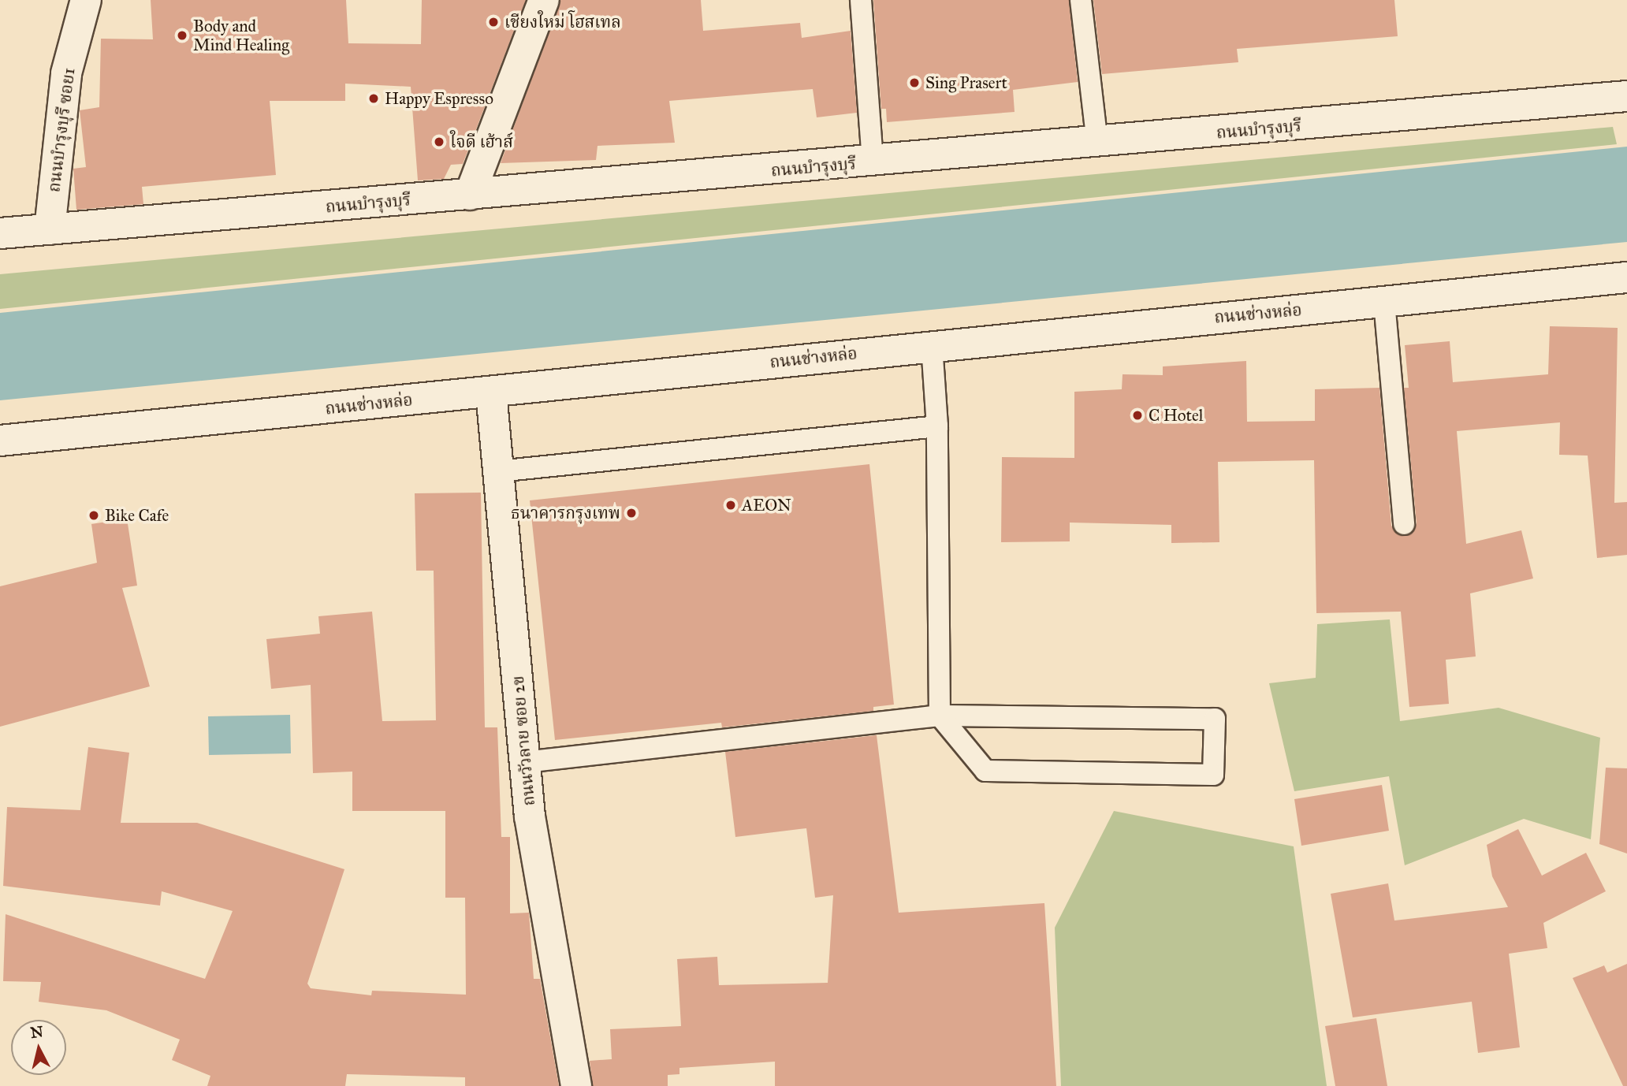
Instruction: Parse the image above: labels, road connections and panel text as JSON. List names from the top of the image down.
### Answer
{
  "streets": {
    "main road": [
      "ถนนบำรุงบุรี",
      "ถนนบำรุงบุรี ซอย1",
      "ถนนช่างหล่อ",
      "ถนนวัวลาย ซอย 2ข"
    ]
  },
  "crossings": [
    ["ถนนบำรุงบุรี", "ถนนบำรุงบุรี ซอย1"],
    ["ถนนช่างหล่อ", "ถนนวัวลาย ซอย 2ข"]
  ],
  "places": [
    "เชียงใหม่ โฮสเทล",
    "Body and Mind Healing",
    "Sing Prasert",
    "Happy Espresso",
    "ใจดี เฮ้าส์",
    "C Hotel",
    "AEON",
    "ธนาคารกรุงเทพ",
    "Bike Cafe"
  ],
  "north": "top"
}
